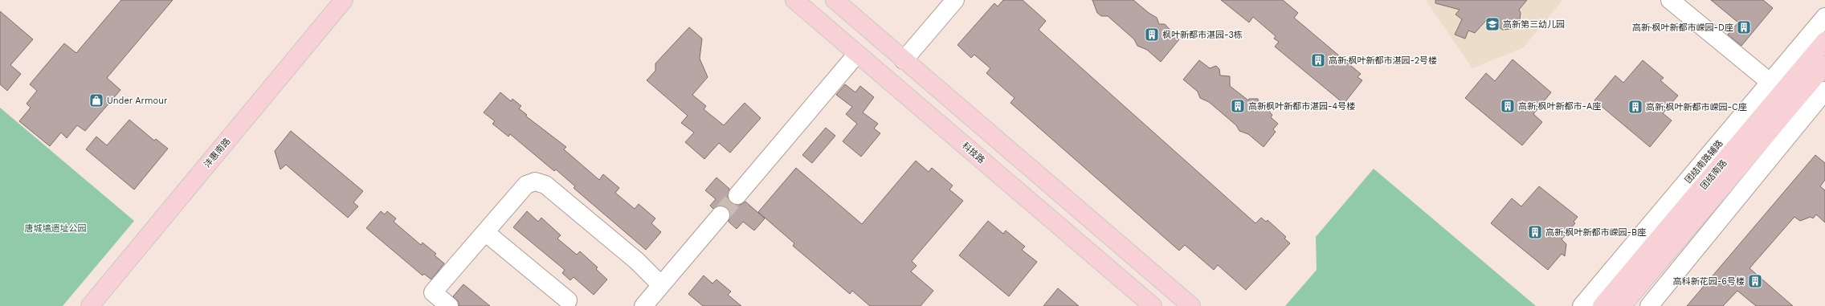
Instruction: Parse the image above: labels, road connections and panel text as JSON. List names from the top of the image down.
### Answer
{
  "streets": {
    "main road": ["沣惠南路", "科技路", "团结南路"],
    "street": ["团结南路辅路"]
  },
  "crossings": [
    ["团结南路辅路", "团结南路"]
  ],
  "parks": ["唐城墙遗址公园"],
  "places": {
    "school or university": ["高新第三幼儿园"],
    "building": [
      "高新·枫叶新都市嵘园-D座",
      "枫叶新都市湛园-3栋",
      "高新·枫叶新都市湛园-2号楼",
      "高新枫叶新都市湛园-4号楼",
      "高新·枫叶新都市-A座",
      "高新·枫叶新都市嵘园-C座",
      "高新·枫叶新都市嵘园-B座",
      "高科新花园-6号楼"
    ],
    "shop": ["Under Armour"]
  }
}
